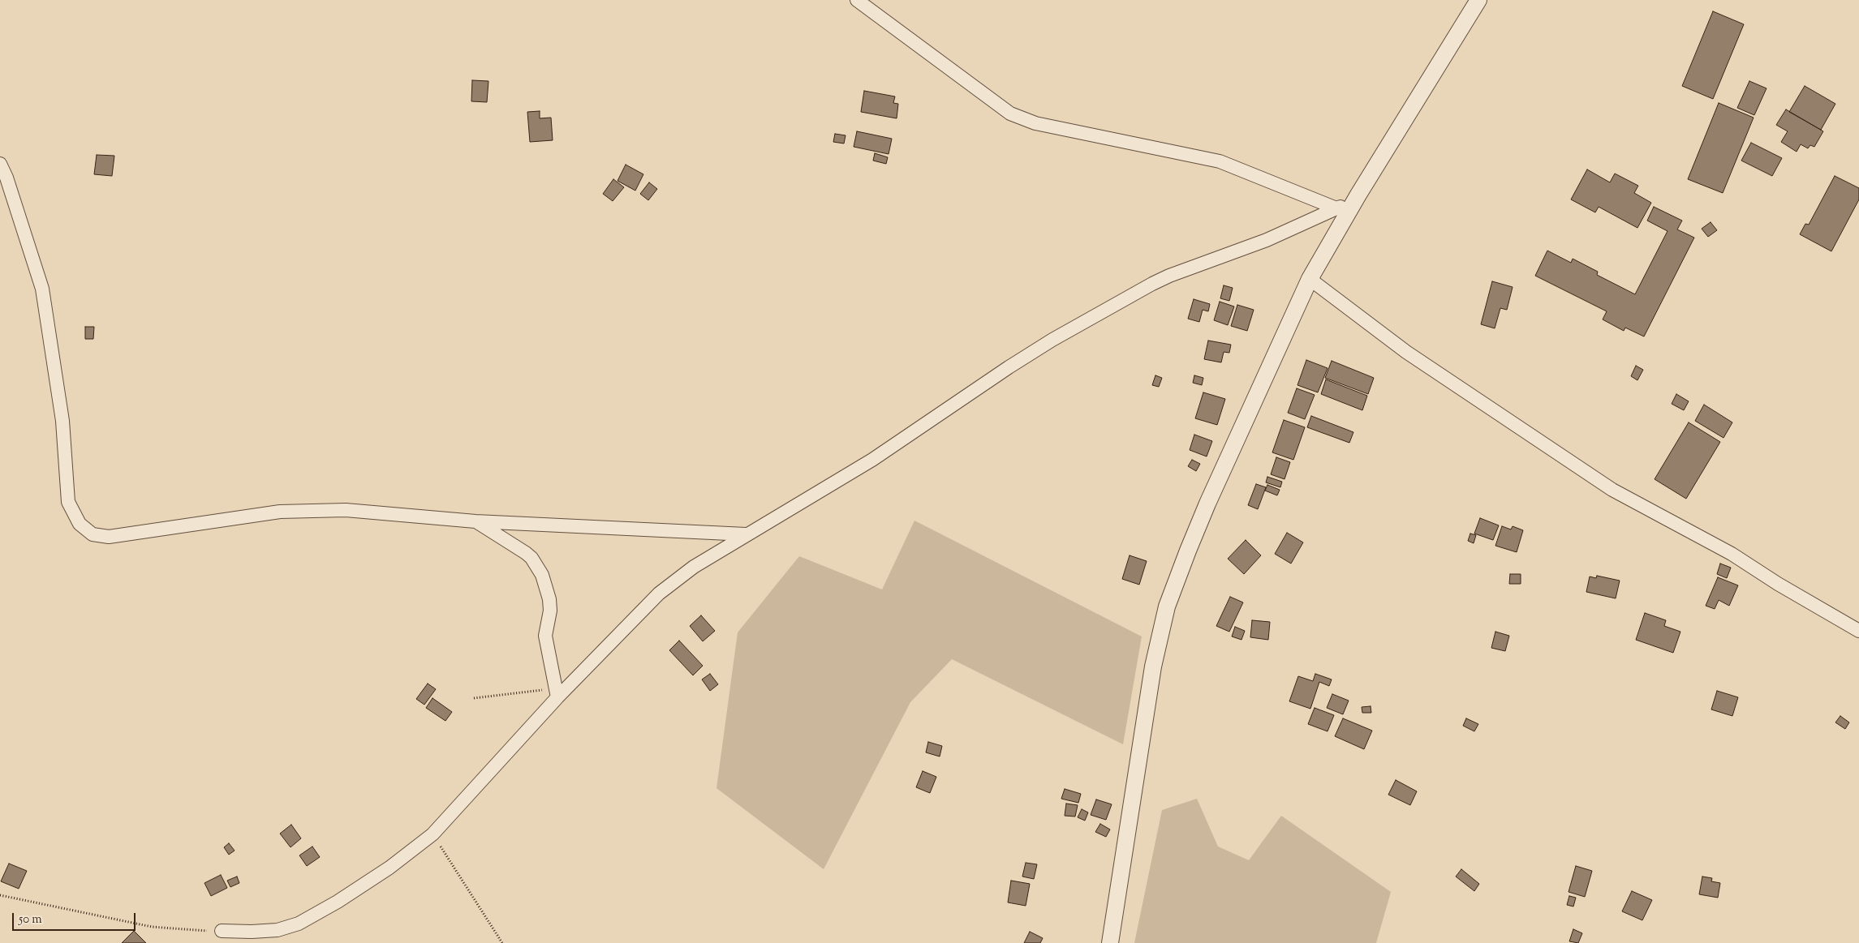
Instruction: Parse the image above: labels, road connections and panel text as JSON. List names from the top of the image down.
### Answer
{
  "scale_bar": "50 m"
}
